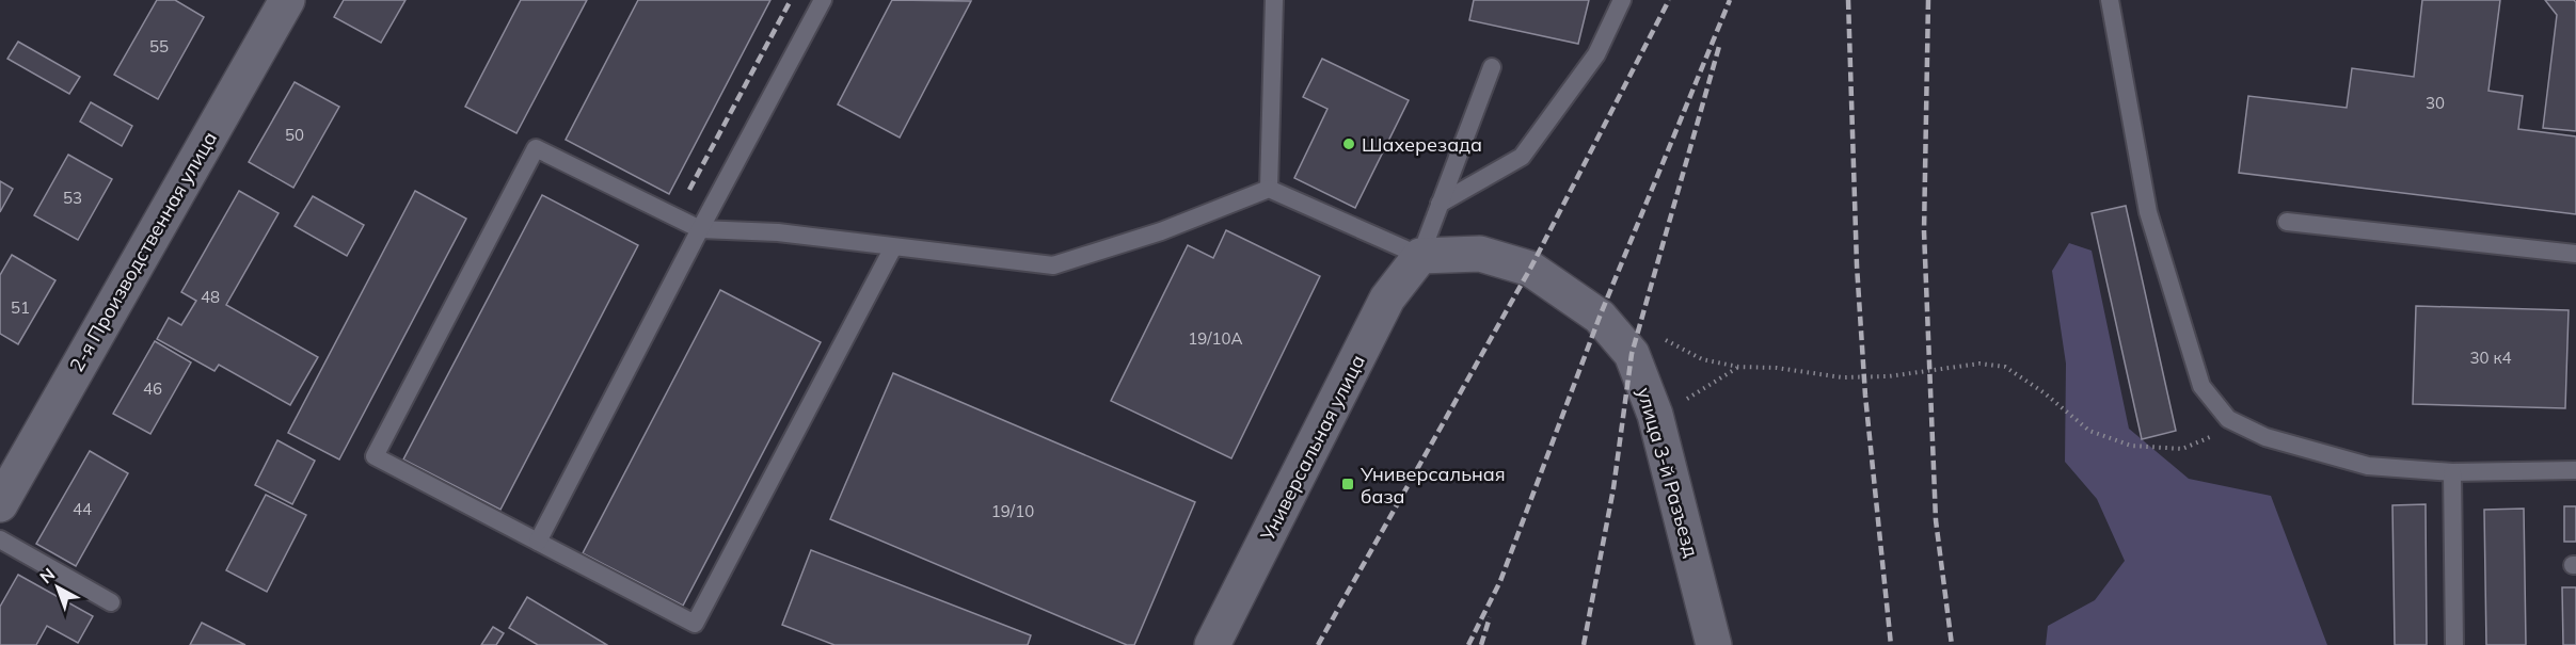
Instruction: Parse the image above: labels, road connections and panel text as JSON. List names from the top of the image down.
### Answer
{
  "streets": {
    "street": ["2-я Производственная улица", "Универсальная улица", "улица 3-й Разъезд"]
  },
  "crossings": [
    ["Универсальная улица", "улица 3-й Разъезд"]
  ],
  "places": {
    "other": ["Шахерезада"],
    "transit": ["Универсальная база"]
  },
  "house_numbers": [
    "55",
    "30",
    "50",
    "53",
    "48",
    "51",
    "19/10А",
    "30 к4",
    "46",
    "44",
    "19/10"
  ],
  "north": "top left"
}
